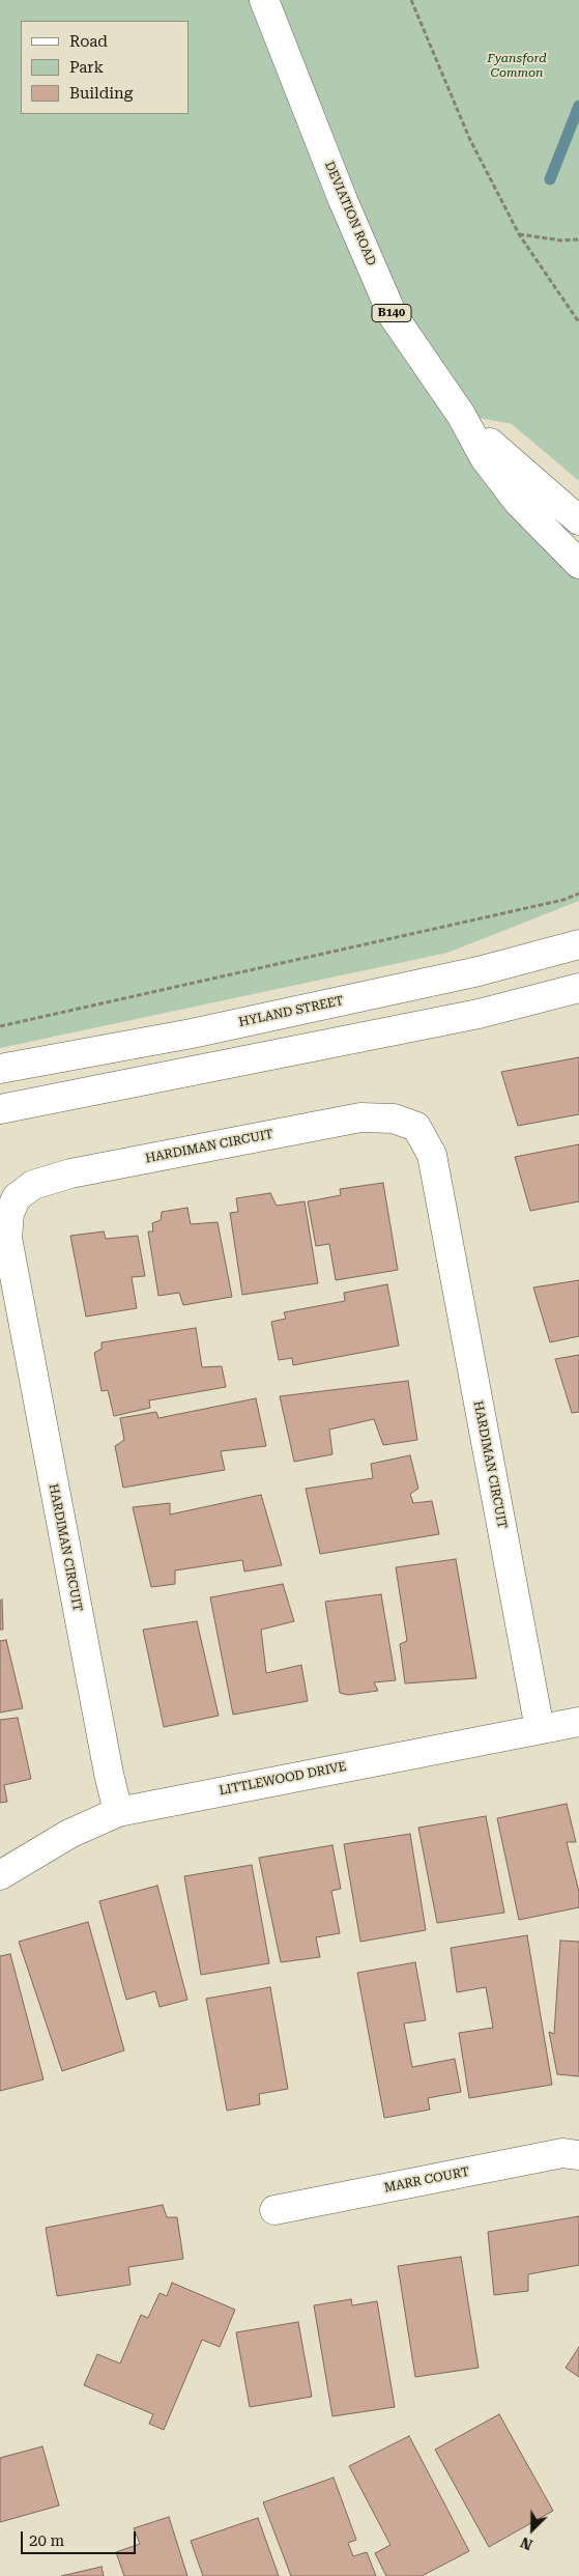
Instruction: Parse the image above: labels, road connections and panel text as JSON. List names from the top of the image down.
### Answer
{
  "streets": {
    "street": [
      "DEVIATION ROAD",
      "B140",
      "HYLAND STREET",
      "HARDIMAN CIRCUIT",
      "LITTLEWOOD DRIVE",
      "MARR COURT"
    ]
  },
  "crossings": [
    ["HARDIMAN CIRCUIT", "LITTLEWOOD DRIVE"]
  ],
  "parks": ["Fyansford Common"],
  "legend": ["Road", "Park", "Building"],
  "scale_bar": "20 m",
  "north": "bottom left"
}
